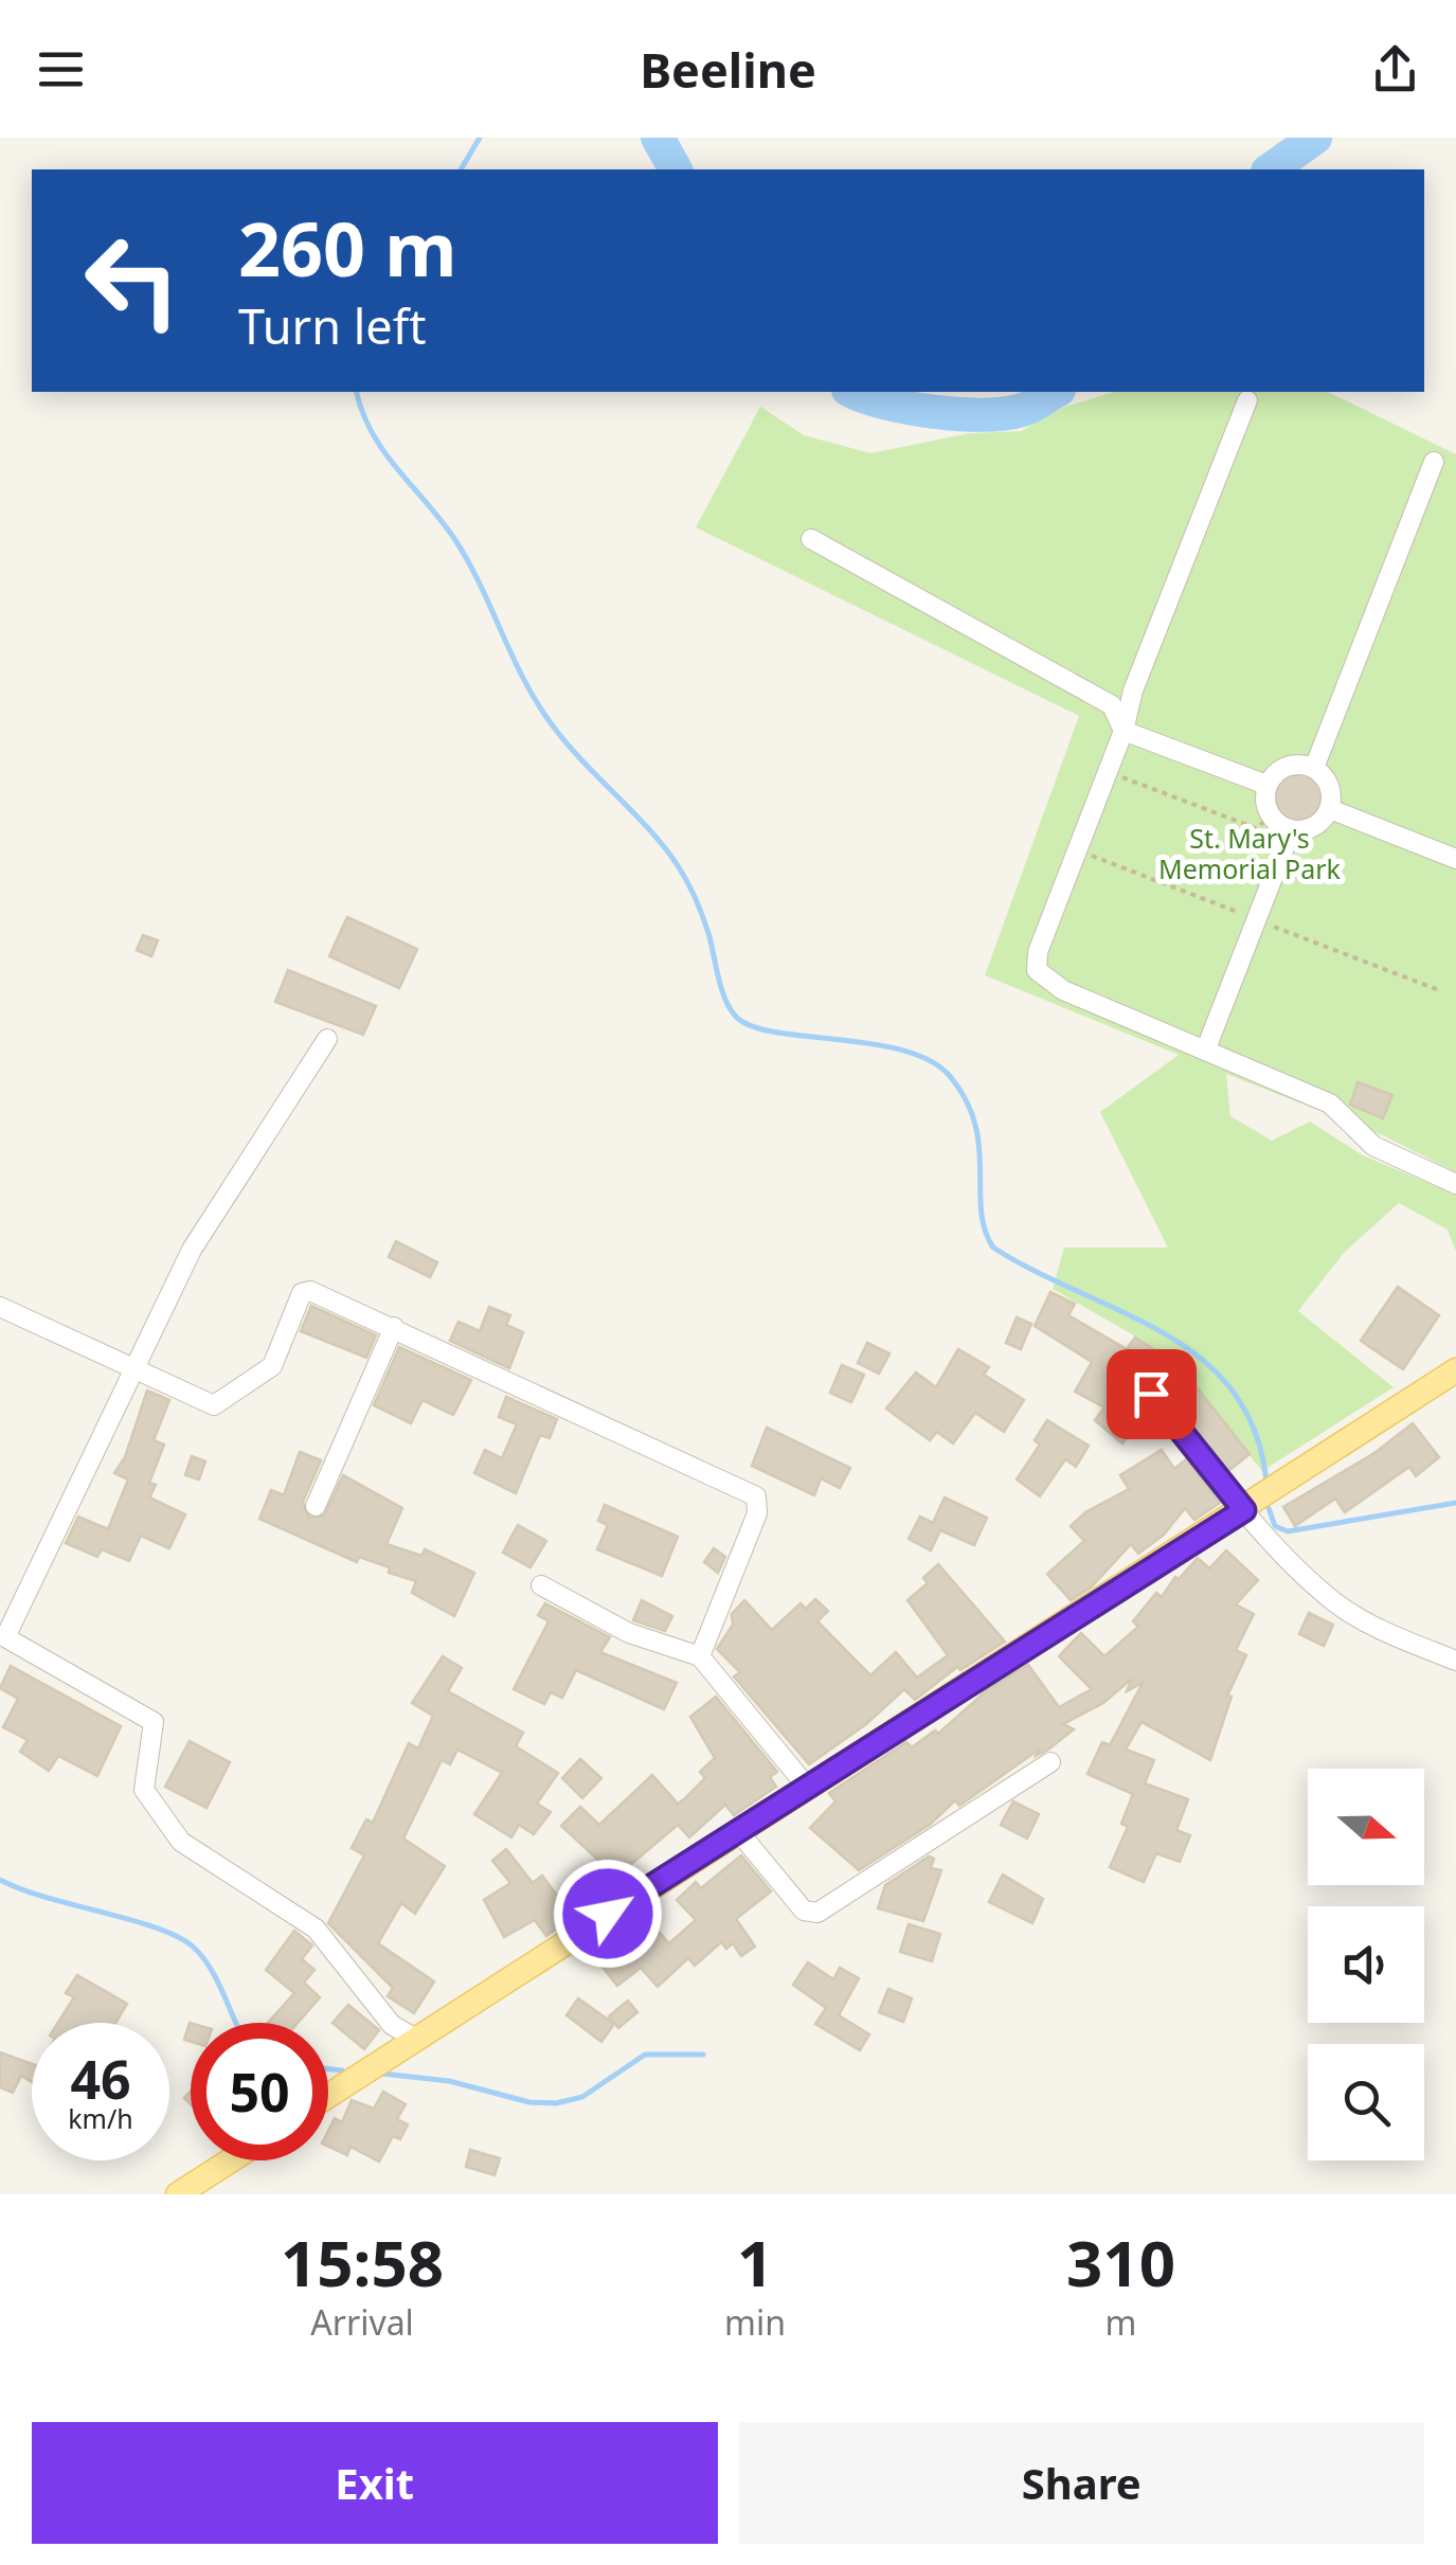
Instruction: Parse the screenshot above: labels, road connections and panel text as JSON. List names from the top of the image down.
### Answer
{
  "parks": ["St. Mary's Memorial Park"],
  "north": "right",
  "page": {
    "header": "Beeline",
    "turn": ["260 m", "Turn left"],
    "speed": "46 km/h",
    "limit": "50",
    "eta": [
      "15:58",
      "Arrival",
      "1",
      "min",
      "310",
      "m"
    ],
    "buttons": ["Exit", "Share"]
  }
}
